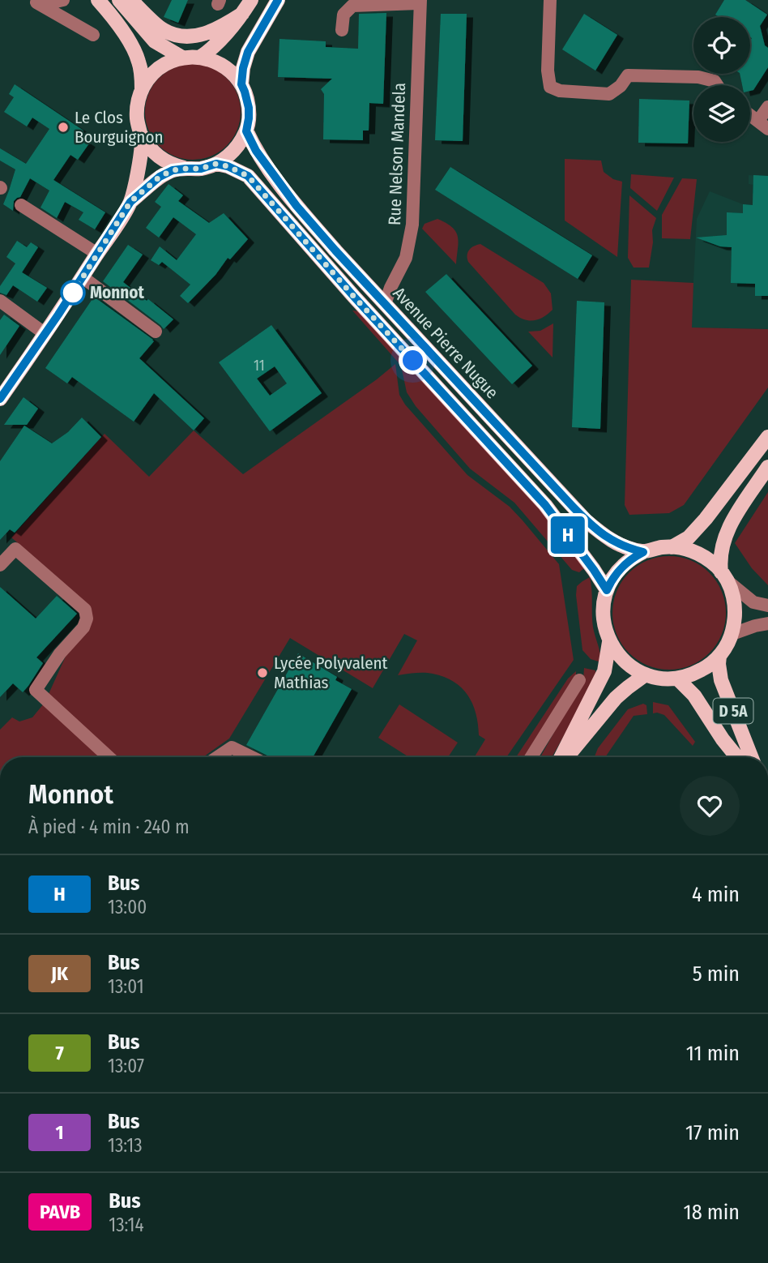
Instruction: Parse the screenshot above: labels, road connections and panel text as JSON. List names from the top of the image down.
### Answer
{
  "streets": {
    "main road": ["Avenue Pierre Nugue", "D 5A"],
    "street": ["Rue Nelson Mandela"]
  },
  "crossings": [
    ["Rue Nelson Mandela", "Avenue Pierre Nugue"],
    ["Avenue Pierre Nugue", "D 5A"]
  ],
  "places": ["Le Clos Bourguignon", "Monnot", "Lycée Polyvalent Mathias"],
  "lines": ["bus line H"],
  "house_numbers": ["11"],
  "page": {
    "on_map": "H",
    "heading": ["Monnot", "À pied · 4 min · 240 m"],
    "list": [
      {
        "mark": "H",
        "name": "Bus",
        "note": "13:00",
        "value": "4 min"
      },
      {
        "mark": "JK",
        "name": "Bus",
        "note": "13:01",
        "value": "5 min"
      },
      {
        "mark": "7",
        "name": "Bus",
        "note": "13:07",
        "value": "11 min"
      },
      {
        "mark": "1",
        "name": "Bus",
        "note": "13:13",
        "value": "17 min"
      },
      {
        "mark": "PAVB",
        "name": "Bus",
        "note": "13:14",
        "value": "18 min"
      }
    ]
  }
}
